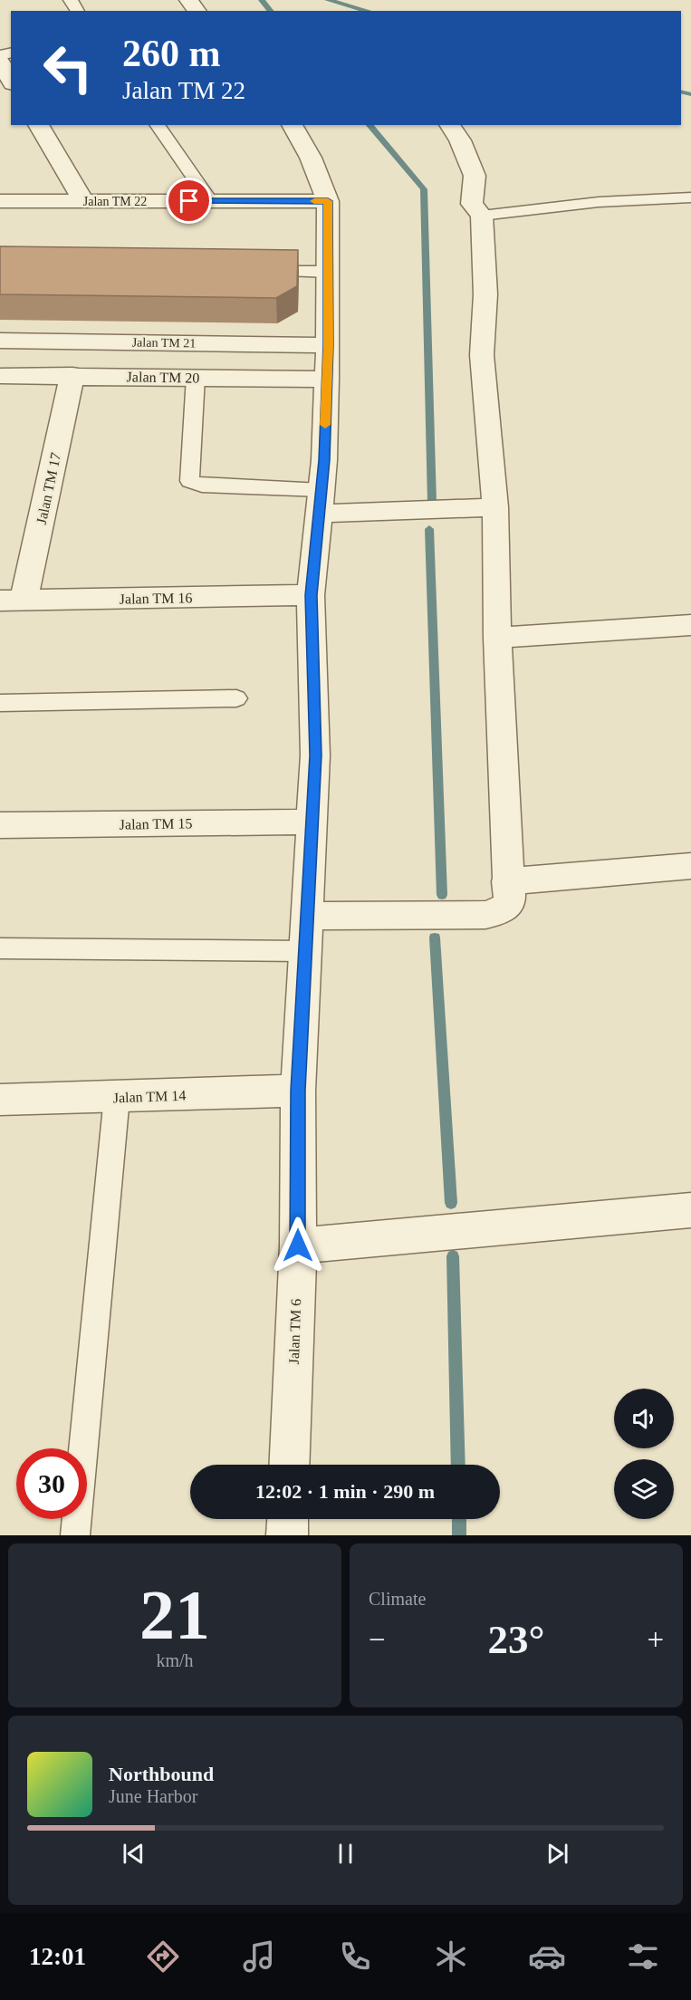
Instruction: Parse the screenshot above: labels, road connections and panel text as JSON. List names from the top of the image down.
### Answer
{
  "streets": {
    "street": [
      "Jalan TM 22",
      "Jalan TM 21",
      "Jalan TM 20",
      "Jalan TM 17",
      "Jalan TM 16",
      "Jalan TM 15",
      "Jalan TM 14",
      "Jalan TM 6"
    ]
  },
  "crossings": [
    ["Jalan TM 22", "Jalan TM 6"],
    ["Jalan TM 21", "Jalan TM 6"],
    ["Jalan TM 20", "Jalan TM 17"],
    ["Jalan TM 20", "Jalan TM 6"],
    ["Jalan TM 17", "Jalan TM 16"],
    ["Jalan TM 16", "Jalan TM 6"],
    ["Jalan TM 15", "Jalan TM 6"],
    ["Jalan TM 14", "Jalan TM 6"]
  ],
  "page": {
    "turn": ["260 m", "Jalan TM 22"],
    "limit": "30",
    "trip": "12:02 · 1 min · 290 m",
    "tile": [
      ["21", "km/h"],
      "Climate"
    ],
    "heat": ["−", "23°", "+"],
    "song": ["Northbound", "June Harbor"],
    "tabs": "12:01"
  }
}
